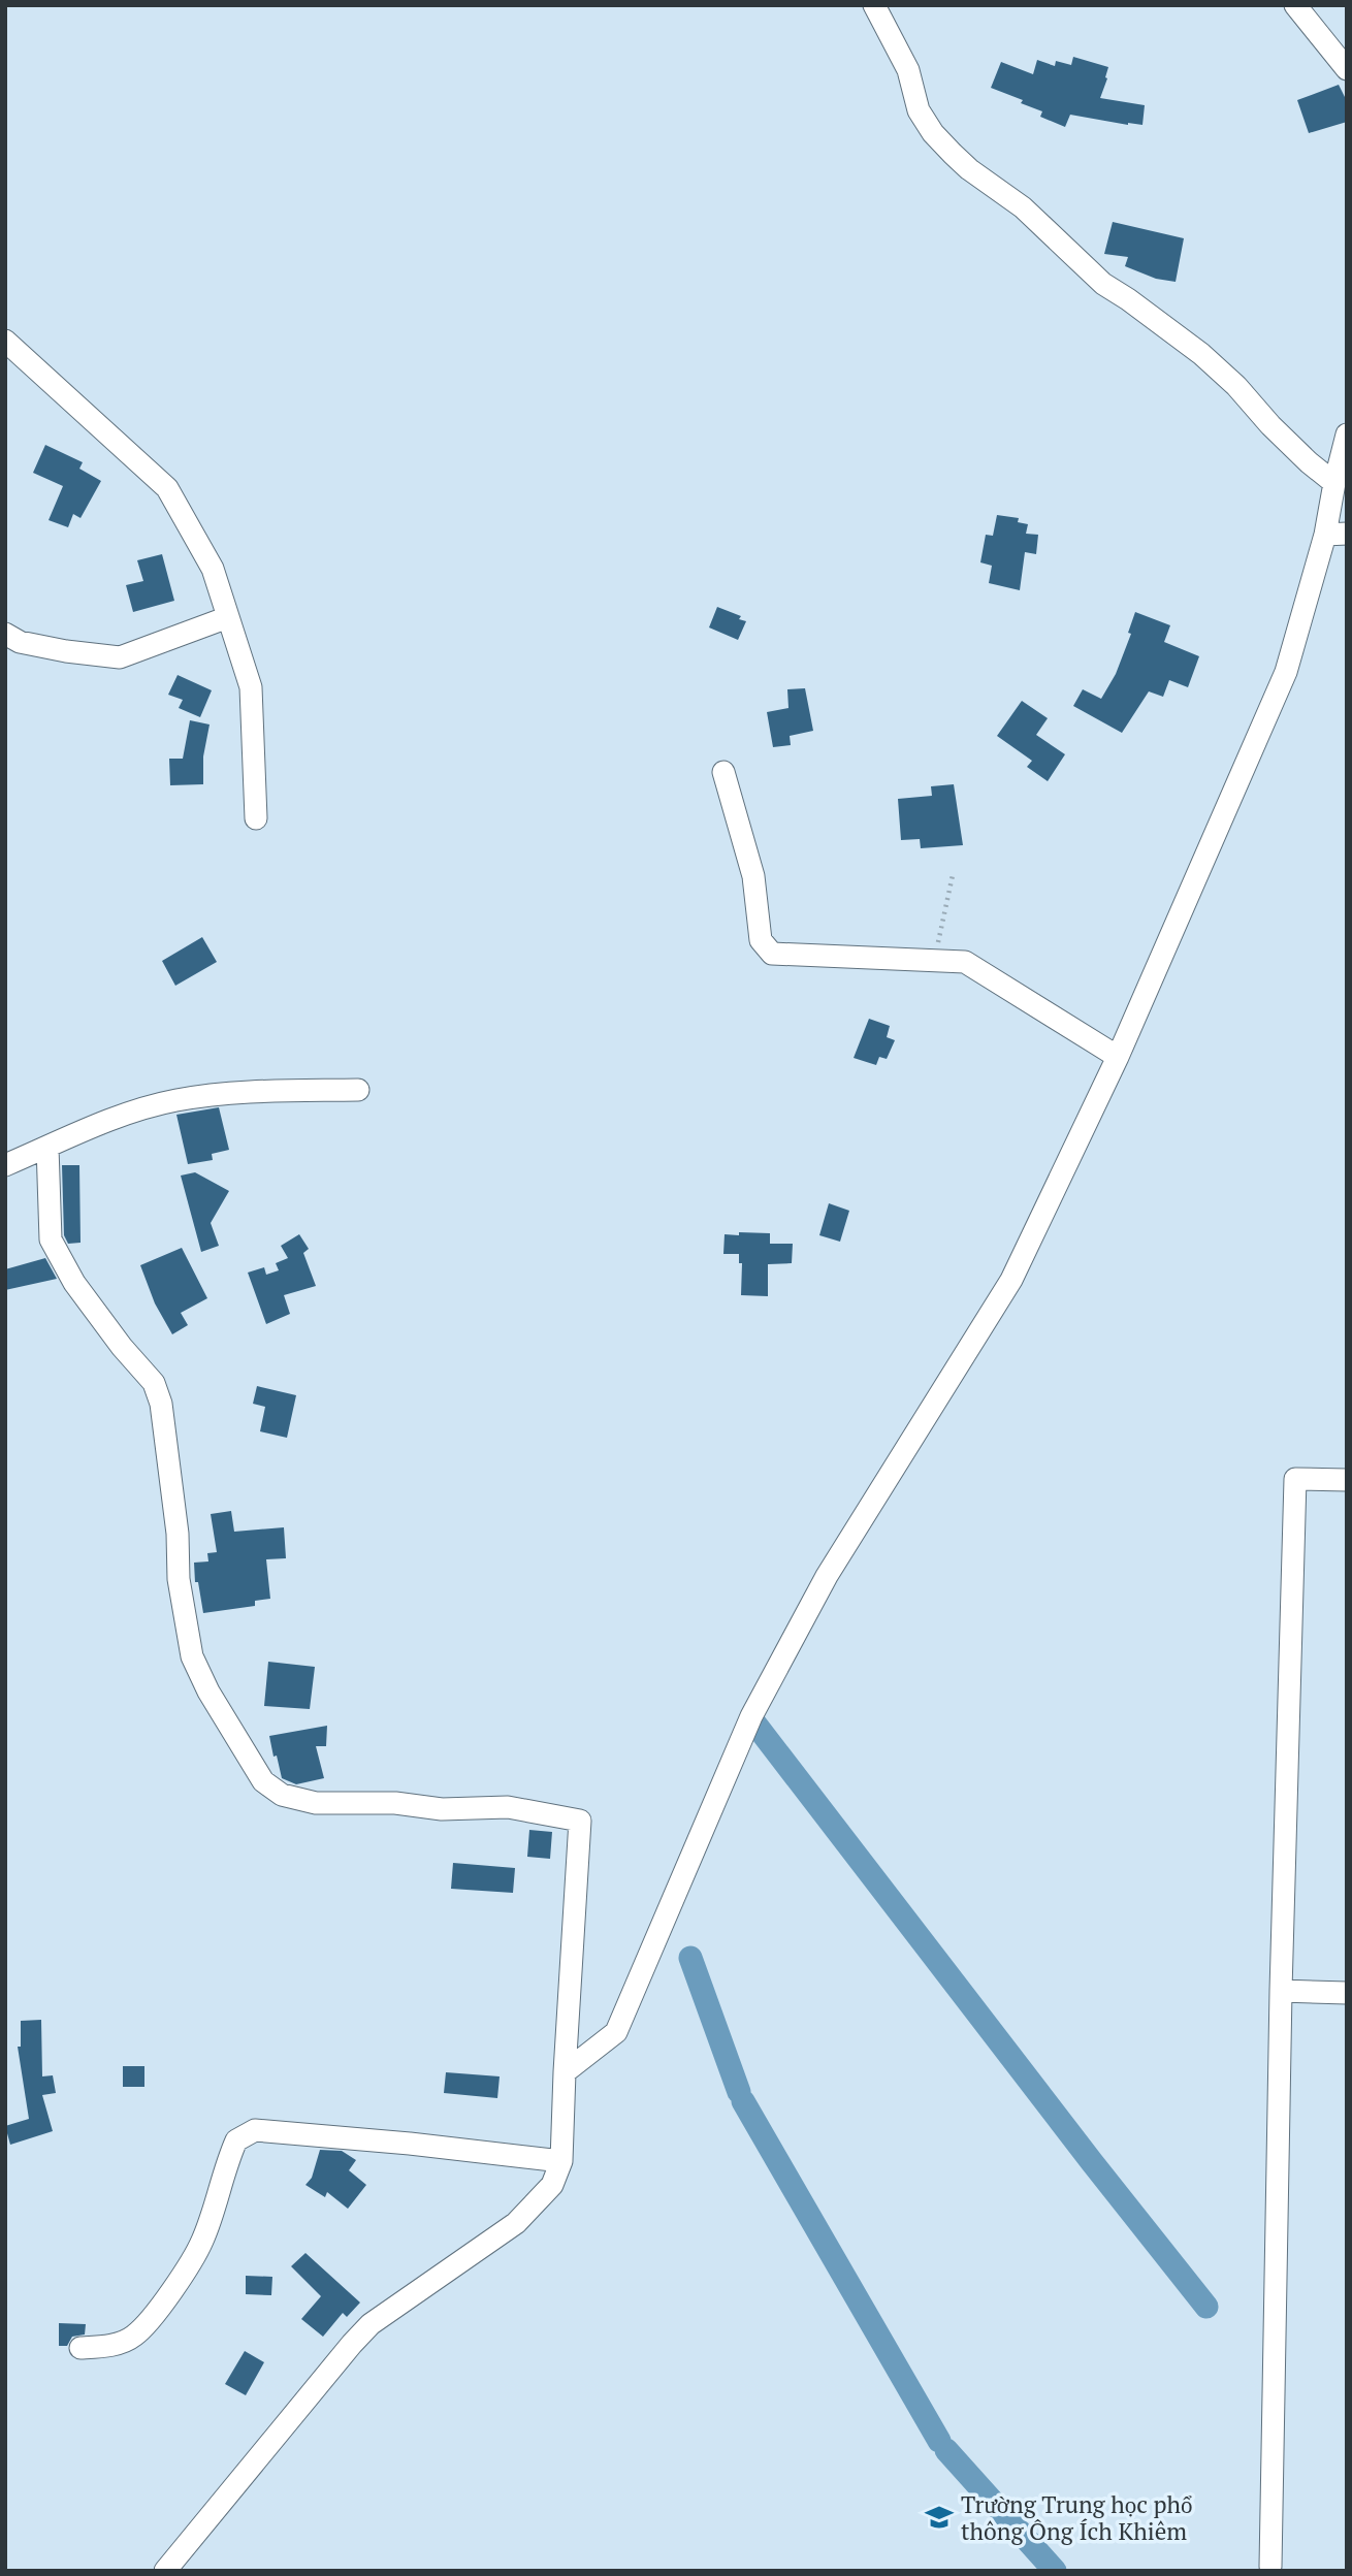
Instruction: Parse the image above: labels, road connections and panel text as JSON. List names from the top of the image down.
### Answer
{
  "places": {
    "school or university": ["Trường Trung học phổ thông Ông Ích Khiêm"]
  }
}
